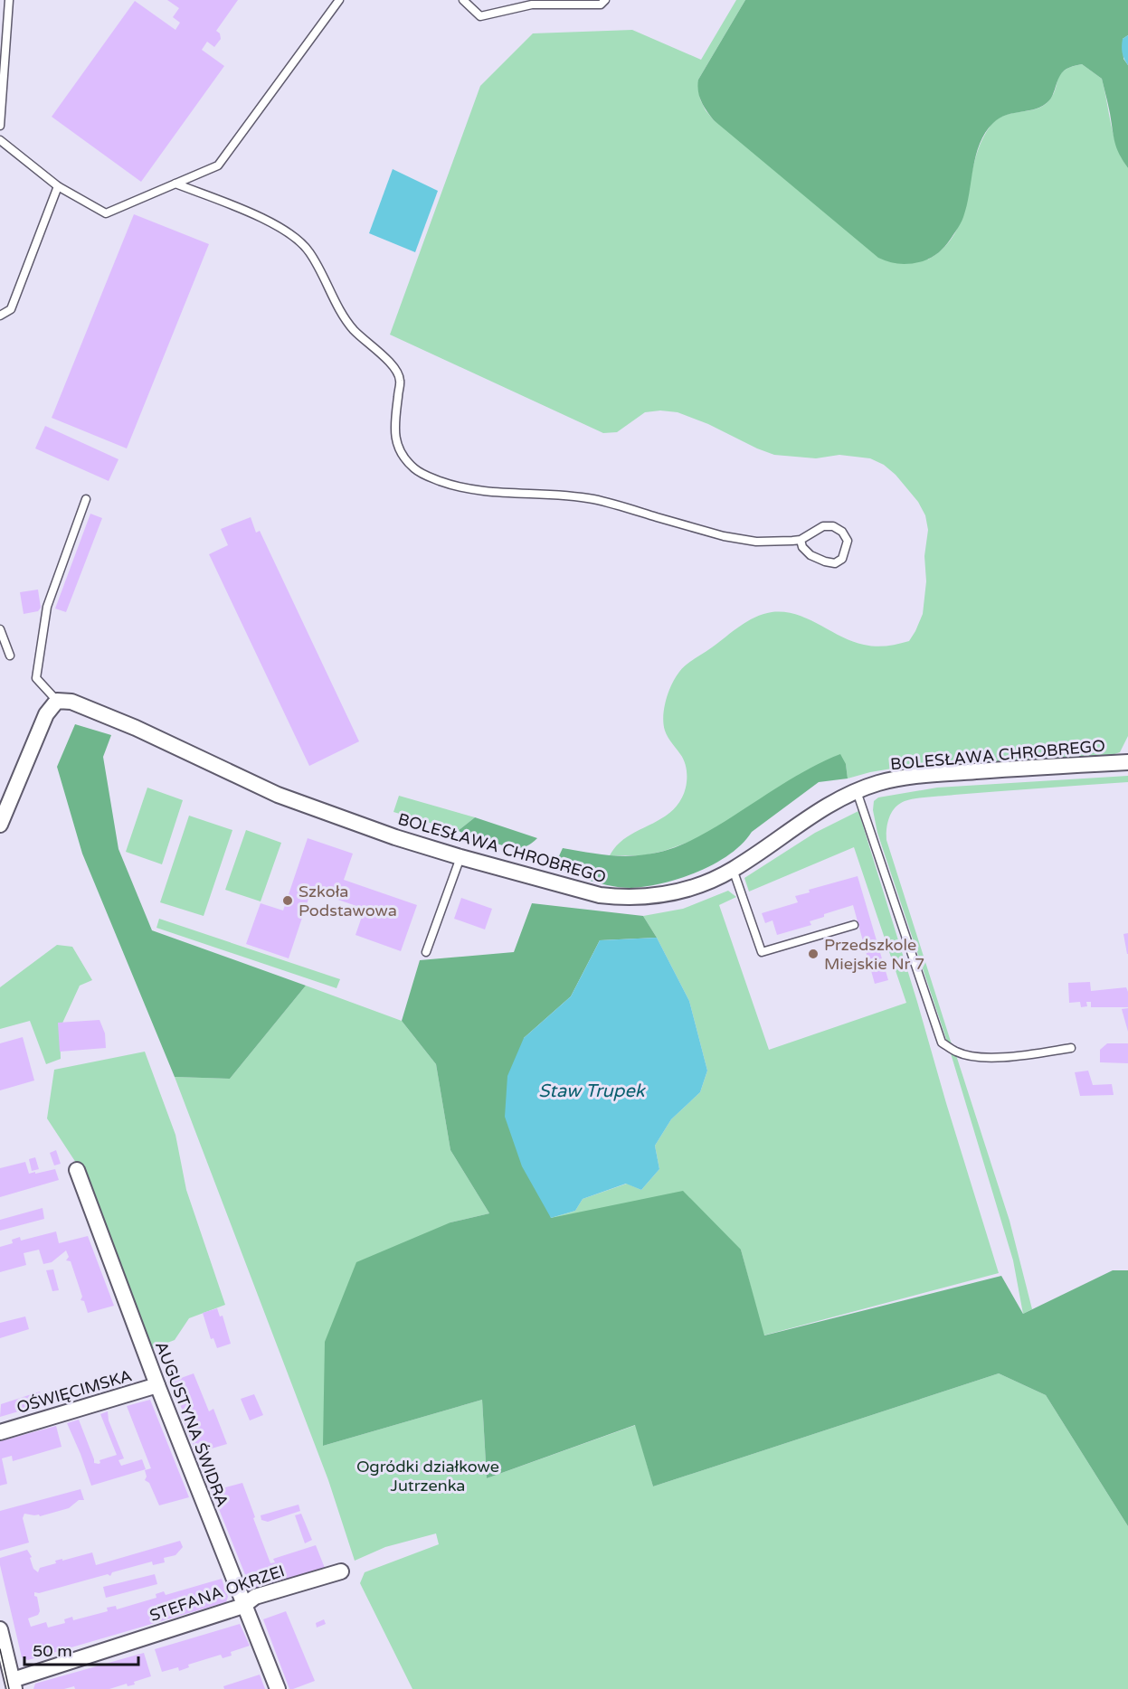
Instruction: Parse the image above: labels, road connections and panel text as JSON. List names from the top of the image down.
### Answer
{
  "streets": {
    "street": [
      "BOLESŁAWA CHROBREGO",
      "OŚWIĘCIMSKA",
      "AUGUSTYNA ŚWIDRA",
      "STEFANA OKRZEI"
    ]
  },
  "crossings": [
    ["OŚWIĘCIMSKA", "AUGUSTYNA ŚWIDRA"],
    ["AUGUSTYNA ŚWIDRA", "STEFANA OKRZEI"]
  ],
  "water": ["Staw Trupek"],
  "parks": ["Ogródki działkowe Jutrzenka"],
  "places": ["Szkoła Podstawowa", "Przedszkole Miejskie Nr 7"],
  "scale_bar": "50 m"
}
